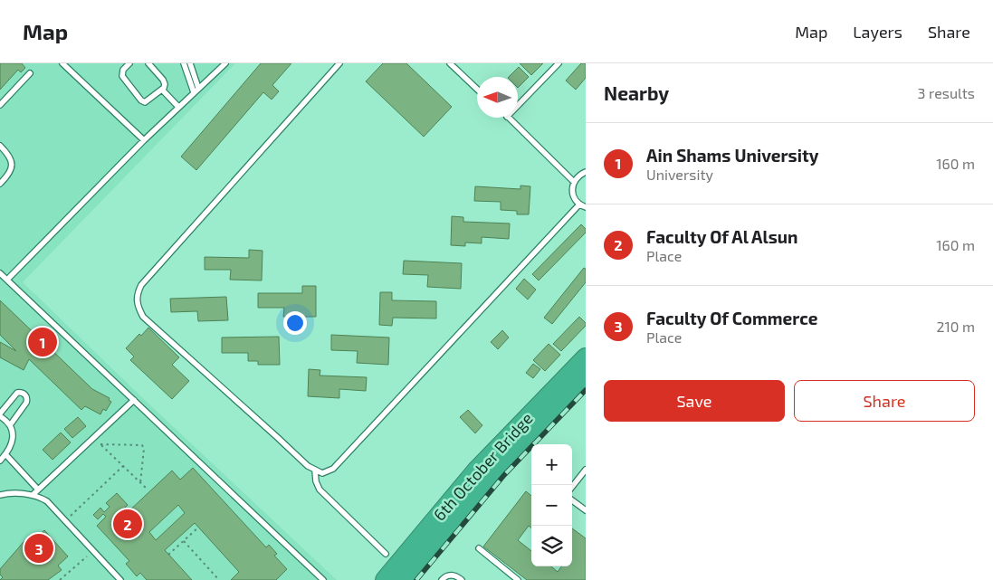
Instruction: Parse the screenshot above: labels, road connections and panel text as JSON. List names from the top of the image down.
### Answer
{
  "streets": {
    "highway": ["6th October Bridge"]
  },
  "north": "left",
  "page": {
    "header": "Map",
    "nav": ["Map", "Layers", "Share"],
    "heading": ["Nearby", "3 results"],
    "list": [
      {
        "mark": "1",
        "name": "Ain Shams University",
        "note": "University",
        "value": "160 m"
      },
      {
        "mark": "2",
        "name": "Faculty Of Al Alsun",
        "note": "Place",
        "value": "160 m"
      },
      {
        "mark": "3",
        "name": "Faculty Of Commerce",
        "note": "Place",
        "value": "210 m"
      }
    ],
    "pins": ["1", "2", "3"],
    "buttons": ["Save", "Share"],
    "map_buttons": ["+", "−"]
  }
}
